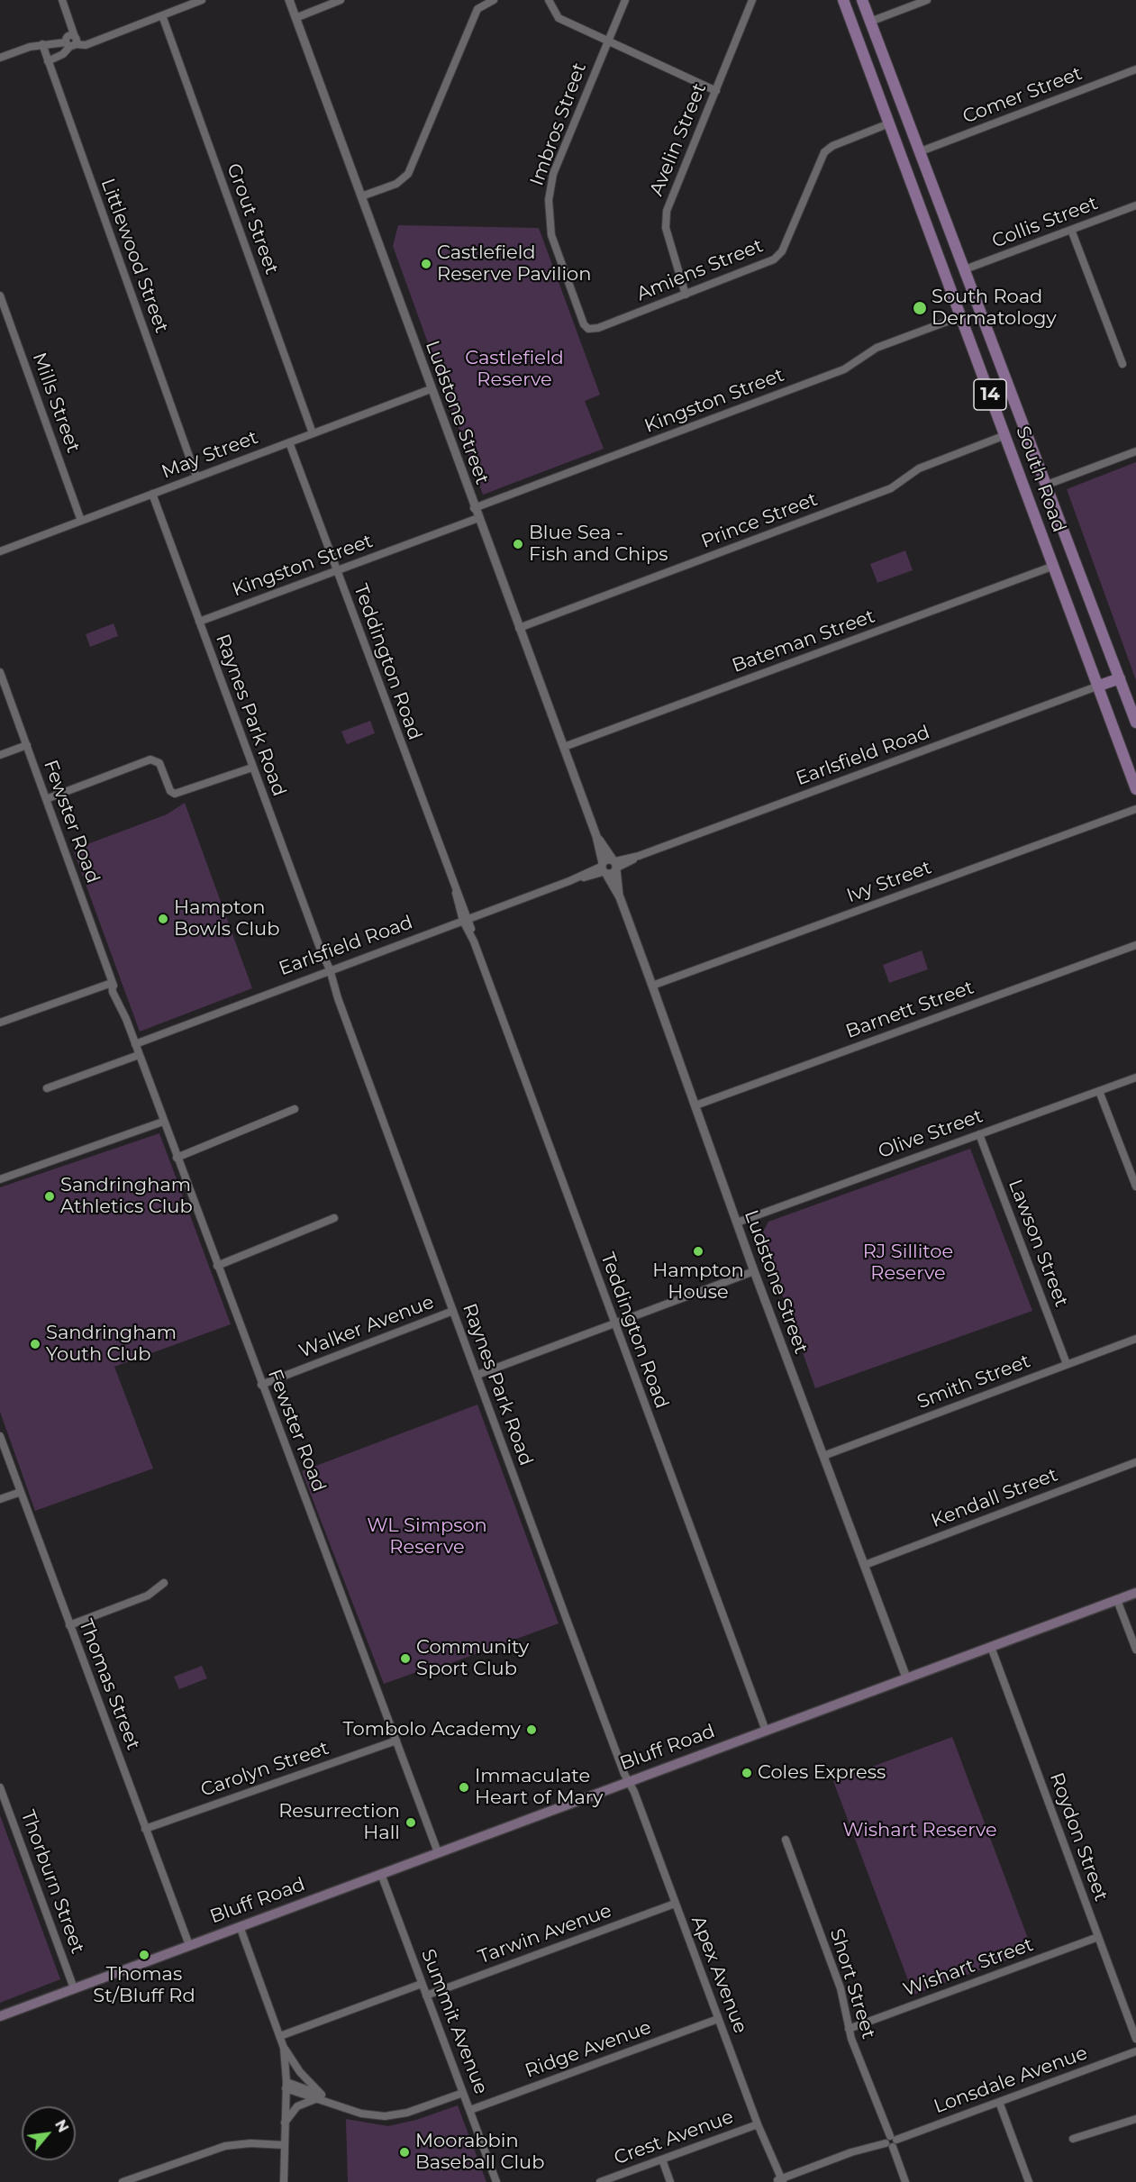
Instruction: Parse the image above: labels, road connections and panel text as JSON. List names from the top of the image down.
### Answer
{
  "streets": {
    "main road": ["14", "South Road", "Bluff Road"],
    "street": [
      "Comer Street",
      "Imbros Street",
      "Avelin Street",
      "Grout Street",
      "Collis Street",
      "Littlewood Street",
      "Amiens Street",
      "Kingston Street",
      "Mills Street",
      "Ludstone Street",
      "May Street",
      "Prince Street",
      "Bateman Street",
      "Teddington Road",
      "Raynes Park Road",
      "Earlsfield Road",
      "Fewster Road",
      "Ivy Street",
      "Barnett Street",
      "Olive Street",
      "Lawson Street",
      "Walker Avenue",
      "Smith Street",
      "Kendall Street",
      "Thomas Street",
      "Carolyn Street",
      "Roydon Street",
      "Thorburn Street",
      "Tarwin Avenue",
      "Wishart Street",
      "Apex Avenue",
      "Short Street",
      "Summit Avenue",
      "Ridge Avenue",
      "Lonsdale Avenue",
      "Crest Avenue"
    ]
  },
  "crossings": [
    ["Comer Street", "South Road"],
    ["Imbros Street", "Amiens Street"],
    ["Avelin Street", "Amiens Street"],
    ["Grout Street", "May Street"],
    ["Collis Street", "South Road"],
    ["Littlewood Street", "May Street"],
    ["Amiens Street", "South Road"],
    ["Kingston Street", "Ludstone Street"],
    ["Kingston Street", "South Road"],
    ["Kingston Street", "Teddington Road"],
    ["Kingston Street", "Raynes Park Road"],
    ["Mills Street", "May Street"],
    ["Ludstone Street", "May Street"],
    ["Ludstone Street", "Prince Street"],
    ["Ludstone Street", "Bateman Street"],
    ["Ludstone Street", "Earlsfield Road"],
    ["Ludstone Street", "Ivy Street"],
    ["Ludstone Street", "Barnett Street"],
    ["Ludstone Street", "Olive Street"],
    ["Ludstone Street", "Smith Street"],
    ["Ludstone Street", "Kendall Street"],
    ["Ludstone Street", "Bluff Road"],
    ["May Street", "Teddington Road"],
    ["May Street", "Raynes Park Road"],
    ["South Road", "Prince Street"],
    ["South Road", "Bateman Street"],
    ["South Road", "Earlsfield Road"],
    ["Teddington Road", "Earlsfield Road"],
    ["Teddington Road", "Bluff Road"],
    ["Raynes Park Road", "Earlsfield Road"],
    ["Raynes Park Road", "Walker Avenue"],
    ["Raynes Park Road", "Bluff Road"],
    ["Raynes Park Road", "Apex Avenue"],
    ["Earlsfield Road", "Fewster Road"],
    ["Fewster Road", "Walker Avenue"],
    ["Fewster Road", "Bluff Road"],
    ["Fewster Road", "Carolyn Street"],
    ["Olive Street", "Lawson Street"],
    ["Lawson Street", "Smith Street"],
    ["Thomas Street", "Bluff Road"],
    ["Thomas Street", "Carolyn Street"],
    ["Bluff Road", "Roydon Street"],
    ["Bluff Road", "Thorburn Street"],
    ["Bluff Road", "Apex Avenue"],
    ["Bluff Road", "Summit Avenue"],
    ["Roydon Street", "Wishart Street"],
    ["Tarwin Avenue", "Apex Avenue"],
    ["Tarwin Avenue", "Summit Avenue"],
    ["Wishart Street", "Short Street"],
    ["Apex Avenue", "Ridge Avenue"],
    ["Apex Avenue", "Crest Avenue"],
    ["Short Street", "Lonsdale Avenue"],
    ["Summit Avenue", "Ridge Avenue"]
  ],
  "parks": [
    "Castlefield Reserve",
    "RJ Sillitoe Reserve",
    "WL Simpson Reserve",
    "Wishart Reserve"
  ],
  "places": [
    "Castlefield Reserve Pavilion",
    "South Road Dermatology",
    "Blue Sea - Fish and Chips",
    "Hampton Bowls Club",
    "Sandringham Athletics Club",
    "Hampton House",
    "Sandringham Youth Club",
    "Community Sport Club",
    "Tombolo Academy",
    "Coles Express",
    "Immaculate Heart of Mary",
    "Resurrection Hall",
    "Thomas St/Bluff Rd",
    "Moorabbin Baseball Club"
  ],
  "north": "top right"
}
